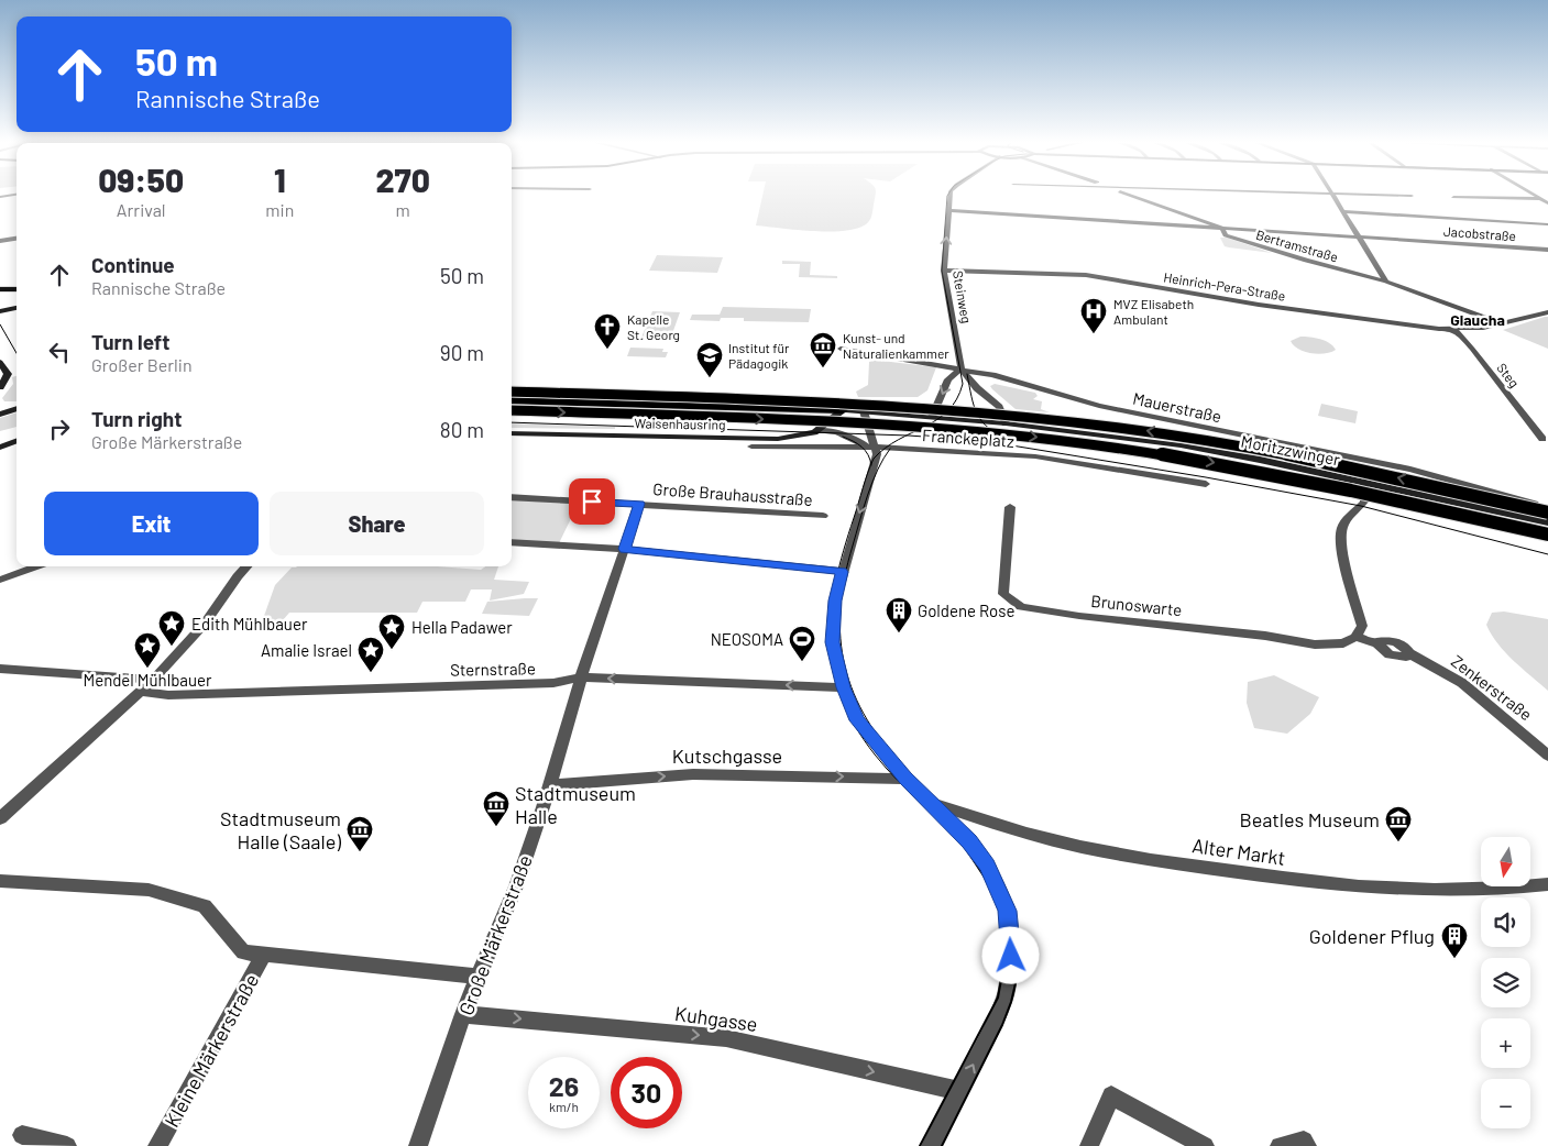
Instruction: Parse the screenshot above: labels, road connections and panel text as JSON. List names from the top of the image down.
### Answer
{
  "streets": {
    "street": [
      "Jacobstraße",
      "Bertramstraße",
      "Heinrich-Pera-Straße",
      "Steinweg",
      "Steg",
      "Mauerstraße",
      "Waisenhausring",
      "Franckeplatz",
      "Moritzzwinger",
      "Große Brauhausstraße",
      "Brunoswarte",
      "Sternstraße",
      "Zenkerstraße",
      "Kutschgasse",
      "Alter Markt",
      "Große Märkerstraße",
      "Kuhgasse",
      "Kleine Märkerstraße"
    ]
  },
  "crossings": [
    ["Jacobstraße", "Bertramstraße"],
    ["Jacobstraße", "Steinweg"],
    ["Bertramstraße", "Heinrich-Pera-Straße"],
    ["Heinrich-Pera-Straße", "Steinweg"],
    ["Heinrich-Pera-Straße", "Steg"],
    ["Steinweg", "Mauerstraße"],
    ["Steinweg", "Franckeplatz"],
    ["Mauerstraße", "Franckeplatz"],
    ["Waisenhausring", "Franckeplatz"],
    ["Franckeplatz", "Moritzzwinger"],
    ["Franckeplatz", "Alter Markt"],
    ["Große Brauhausstraße", "Große Märkerstraße"],
    ["Brunoswarte", "Zenkerstraße"],
    ["Sternstraße", "Alter Markt"],
    ["Sternstraße", "Große Märkerstraße"],
    ["Kutschgasse", "Alter Markt"],
    ["Kutschgasse", "Große Märkerstraße"],
    ["Alter Markt", "Kuhgasse"],
    ["Große Märkerstraße", "Kuhgasse"],
    ["Große Märkerstraße", "Kleine Märkerstraße"]
  ],
  "one_way": ["Sternstraße", "Kutschgasse", "Kuhgasse"],
  "districts": ["Glaucha"],
  "places": {
    "hospital": ["MVZ Elisabeth Ambulant"],
    "church": ["Kapelle St. Georg"],
    "museum": [
      "Kunst- und Naturalienkammer",
      "Stadtmuseum Halle",
      "Beatles Museum",
      "Stadtmuseum Halle (Saale)"
    ],
    "school or university": ["Institut für Pädagogik"],
    "building": ["Goldene Rose", "Goldener Pflug"],
    "place": [
      "Edith Mühlbauer",
      "Hella Padawer",
      "Mendel Mühlbauer",
      "Amalie Israel"
    ],
    "sports": ["NEOSOMA"]
  },
  "north": "bottom",
  "page": {
    "turn": ["50 m", "Rannische Straße"],
    "eta": [
      "09:50",
      "Arrival",
      "1",
      "min",
      "270",
      "m"
    ],
    "list": [
      {
        "name": "Continue",
        "note": "Rannische Straße",
        "value": "50 m"
      },
      {
        "name": "Turn left",
        "note": "Großer Berlin",
        "value": "90 m"
      },
      {
        "name": "Turn right",
        "note": "Große Märkerstraße",
        "value": "80 m"
      }
    ],
    "buttons": ["Exit", "Share"],
    "map_buttons": ["+", "−"],
    "speed": "26 km/h",
    "limit": "30"
  }
}
